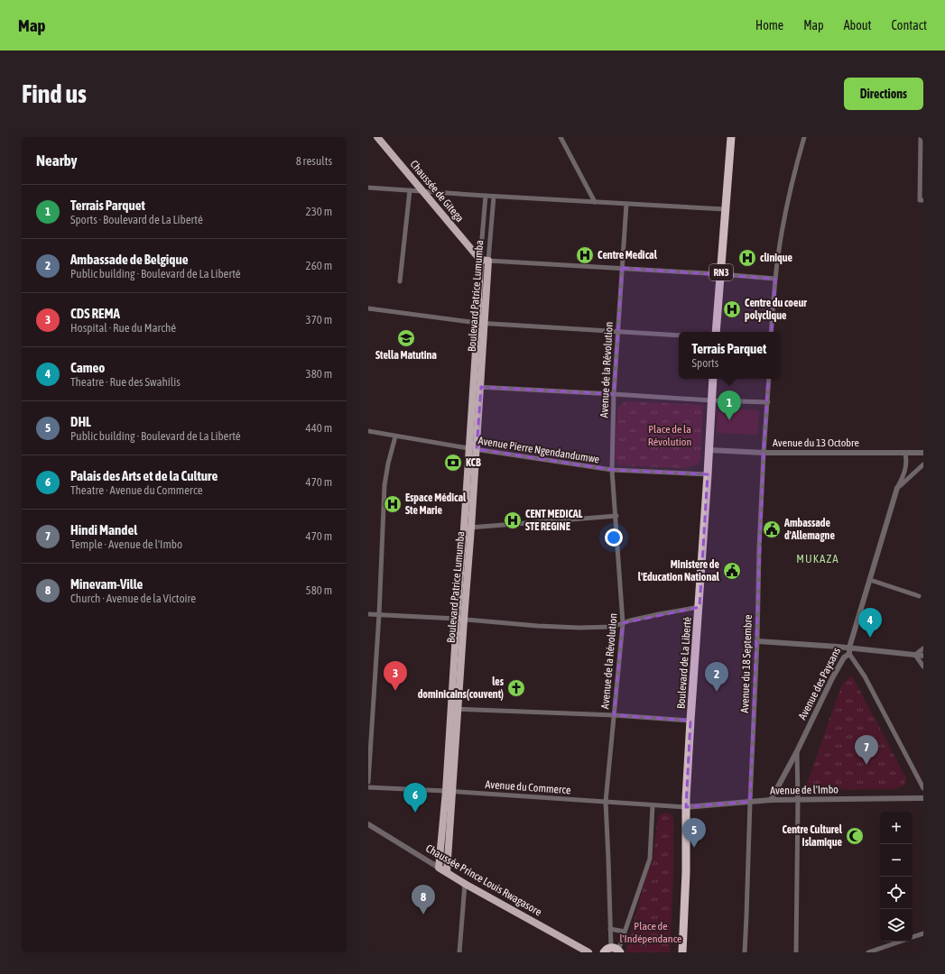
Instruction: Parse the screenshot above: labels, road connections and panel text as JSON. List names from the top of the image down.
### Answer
{
  "streets": {
    "highway": ["RN3", "Boulevard de La Liberté"],
    "main road": ["Chaussée de Gitega", "Boulevard Patrice Lumumba", "Chaussée Prince Louis Rwagasore"],
    "street": [
      "Avenue de la Révolution",
      "Avenue du 13 Octobre",
      "Avenue Pierre Ngendandumwe",
      "Avenue du 18 Septembre",
      "Avenue des Paysans",
      "Avenue du Commerce",
      "Avenue de l'Imbo"
    ]
  },
  "crossings": [
    ["Chaussée de Gitega", "Boulevard Patrice Lumumba"],
    ["Boulevard Patrice Lumumba", "Avenue Pierre Ngendandumwe"],
    ["Boulevard Patrice Lumumba", "Avenue du Commerce"],
    ["Boulevard Patrice Lumumba", "Chaussée Prince Louis Rwagasore"],
    ["Avenue de la Révolution", "Avenue Pierre Ngendandumwe"],
    ["Avenue de la Révolution", "Avenue du Commerce"],
    ["Avenue du 13 Octobre", "Boulevard de La Liberté"],
    ["Avenue du 13 Octobre", "Avenue du 18 Septembre"],
    ["Avenue du 13 Octobre", "Avenue des Paysans"],
    ["Avenue Pierre Ngendandumwe", "Boulevard de La Liberté"],
    ["Boulevard de La Liberté", "Avenue du Commerce"],
    ["Boulevard de La Liberté", "Avenue de l'Imbo"],
    ["Avenue du 18 Septembre", "Avenue de l'Imbo"],
    ["Avenue des Paysans", "Avenue de l'Imbo"],
    ["Avenue du Commerce", "Avenue de l'Imbo"]
  ],
  "districts": ["MUKAZA"],
  "parks": ["Place de la Révolution", "Place de l'Indépendance"],
  "places": {
    "hospital": [
      "Centre Medical",
      "clinique",
      "Centre du coeur polyclique",
      "Espace Médical Ste Marie",
      "CENT MEDICAL STE REGINE"
    ],
    "school or university": ["Stella Matutina"],
    "bank": ["KCB"],
    "public building": ["Ambassade d'Allemagne", "Ministere de l'Education National"],
    "church": ["les dominicains(couvent)"],
    "mosque": ["Centre Culturel Islamique"]
  },
  "page": {
    "header": "Map",
    "nav": [
      "Home",
      "Map",
      "About",
      "Contact"
    ],
    "buttons": "Directions",
    "title": "Find us",
    "heading": ["Nearby", "8 results"],
    "list": [
      {
        "mark": "1",
        "name": "Terrais Parquet",
        "note": "Sports · Boulevard de La Liberté",
        "value": "230 m"
      },
      {
        "mark": "2",
        "name": "Ambassade de Belgique",
        "note": "Public building · Boulevard de La Liberté",
        "value": "260 m"
      },
      {
        "mark": "3",
        "name": "CDS REMA",
        "note": "Hospital · Rue du Marché",
        "value": "370 m"
      },
      {
        "mark": "4",
        "name": "Cameo",
        "note": "Theatre · Rue des Swahilis",
        "value": "380 m"
      },
      {
        "mark": "5",
        "name": "DHL",
        "note": "Public building · Boulevard de La Liberté",
        "value": "440 m"
      },
      {
        "mark": "6",
        "name": "Palais des Arts et de la Culture",
        "note": "Theatre · Avenue du Commerce",
        "value": "470 m"
      },
      {
        "mark": "7",
        "name": "Hindi Mandel",
        "note": "Temple · Avenue de l'Imbo",
        "value": "470 m"
      },
      {
        "mark": "8",
        "name": "Minevam-Ville",
        "note": "Church · Avenue de la Victoire",
        "value": "580 m"
      }
    ],
    "popup": ["Terrais Parquet", "Sports"],
    "pins": [
      "1",
      "4",
      "3",
      "2",
      "7",
      "6",
      "5",
      "8"
    ],
    "map_buttons": ["+", "−"]
  }
}
